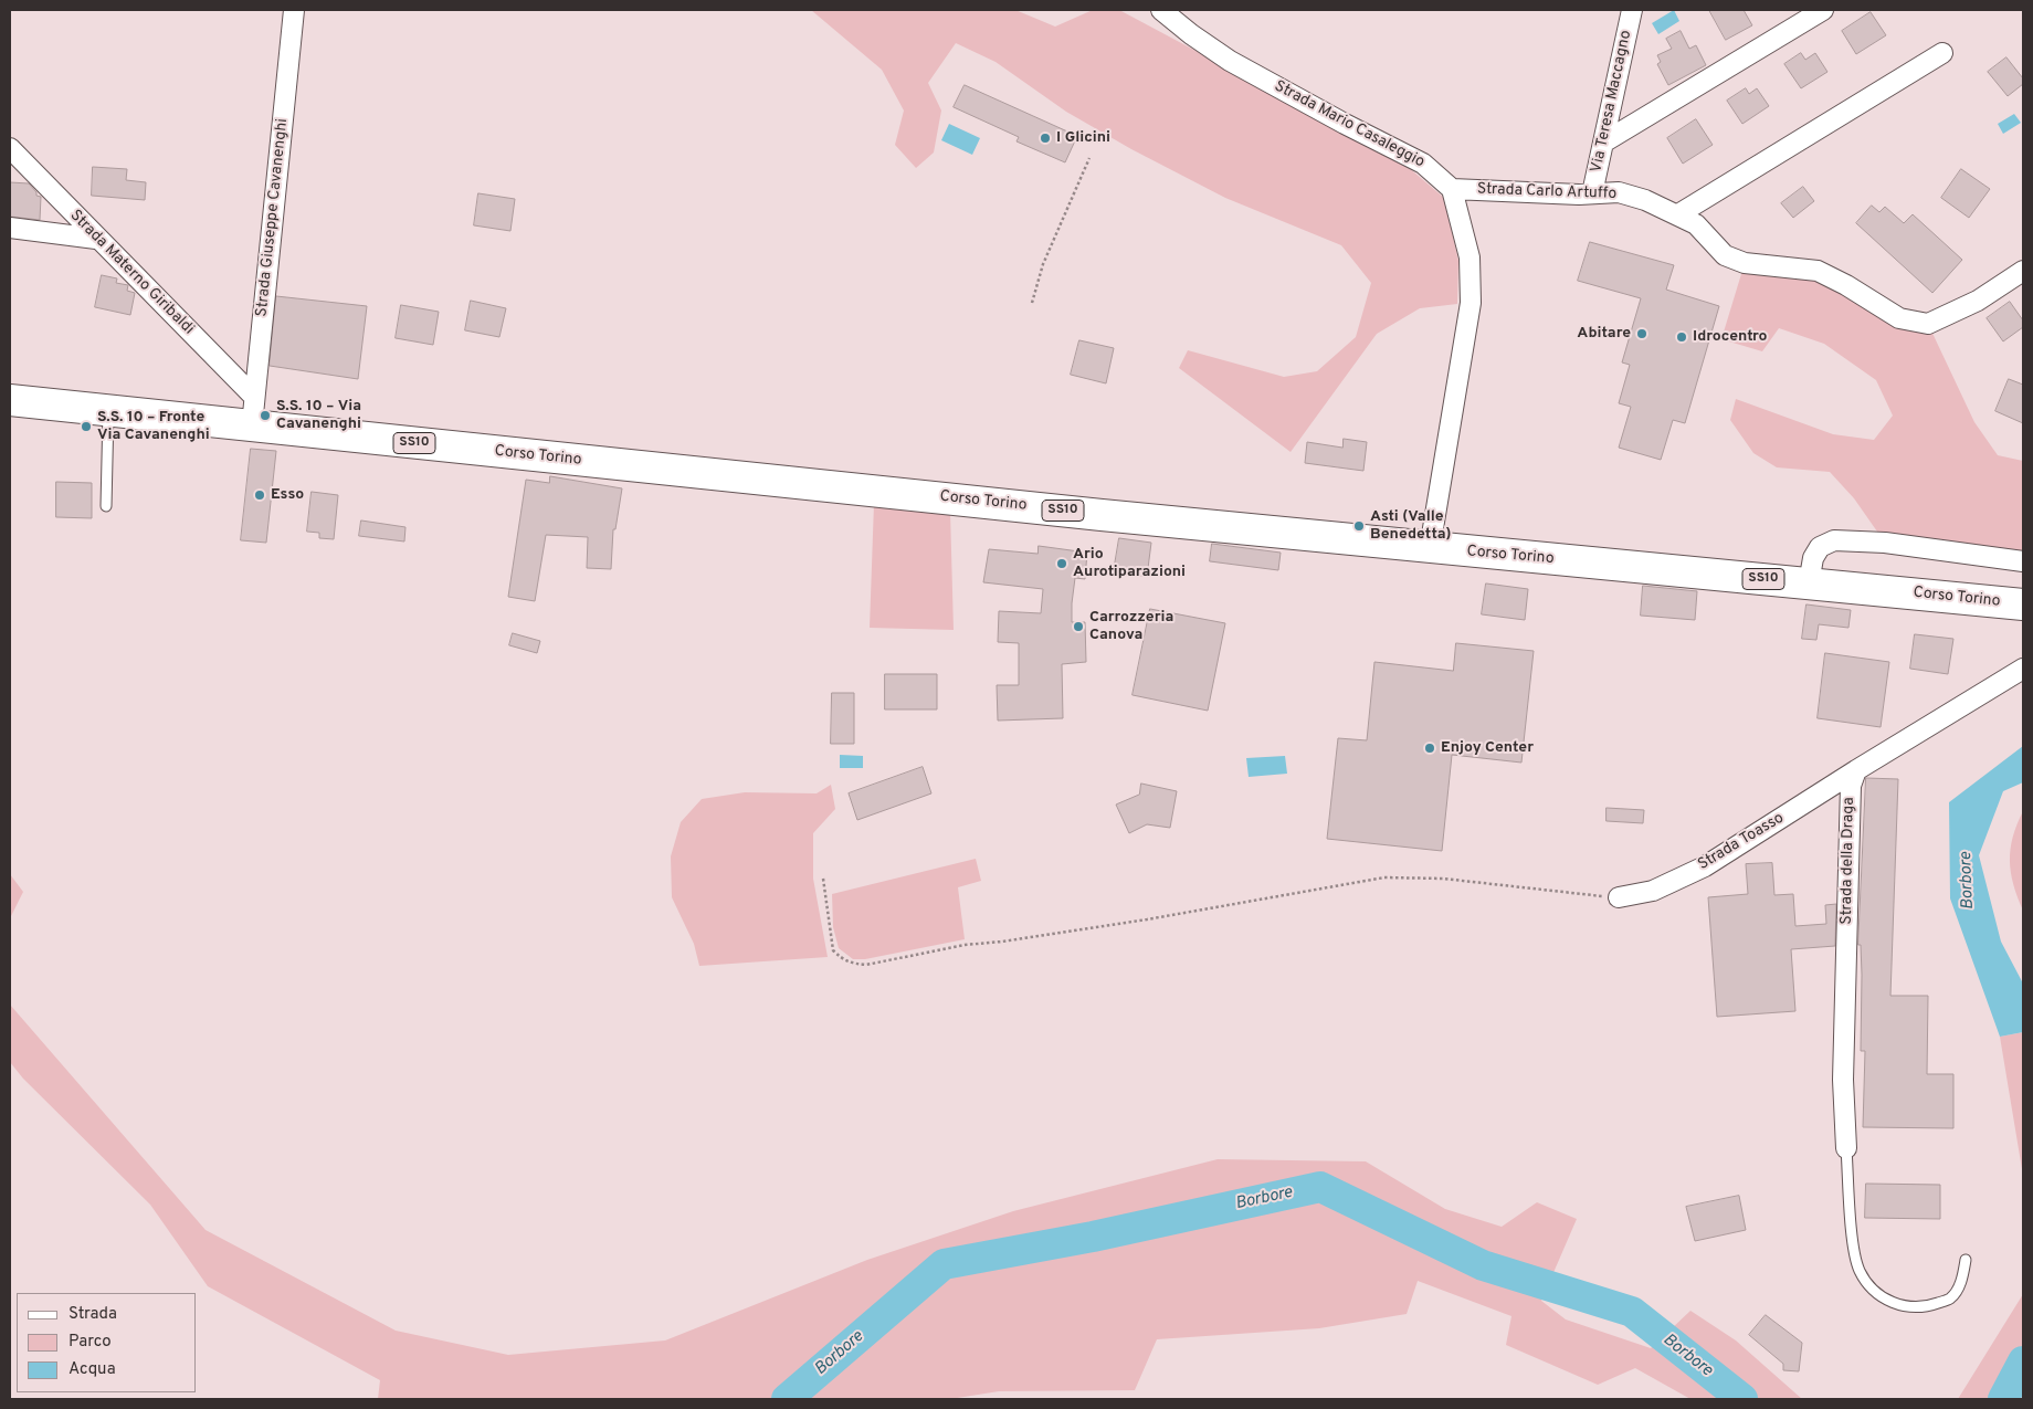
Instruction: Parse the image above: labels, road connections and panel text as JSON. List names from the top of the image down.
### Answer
{
  "streets": {
    "main road": ["SS10", "Corso Torino"],
    "street": [
      "Via Teresa Maccagno",
      "Strada Mario Casaleggio",
      "Strada Carlo Artuffo",
      "Strada Giuseppe Cavanenghi",
      "Strada Materno Giribaldi",
      "Strada Toasso",
      "Strada della Draga"
    ]
  },
  "crossings": [
    ["Via Teresa Maccagno", "Strada Carlo Artuffo"],
    ["Strada Mario Casaleggio", "Strada Carlo Artuffo"],
    ["Strada Giuseppe Cavanenghi", "Strada Materno Giribaldi"],
    ["Strada Giuseppe Cavanenghi", "Corso Torino"],
    ["Strada Materno Giribaldi", "Corso Torino"],
    ["Strada Toasso", "Strada della Draga"]
  ],
  "water": ["Borbore"],
  "places": [
    "I Glicini",
    "Abitare",
    "Idrocentro",
    "S.S. 10 – Via Cavanenghi",
    "S.S. 10 – Fronte Via Cavanenghi",
    "Esso",
    "Asti (Valle Benedetta)",
    "Ario Aurotiparazioni",
    "Carrozzeria Canova",
    "Enjoy Center"
  ],
  "legend": ["Strada", "Parco", "Acqua"]
}
